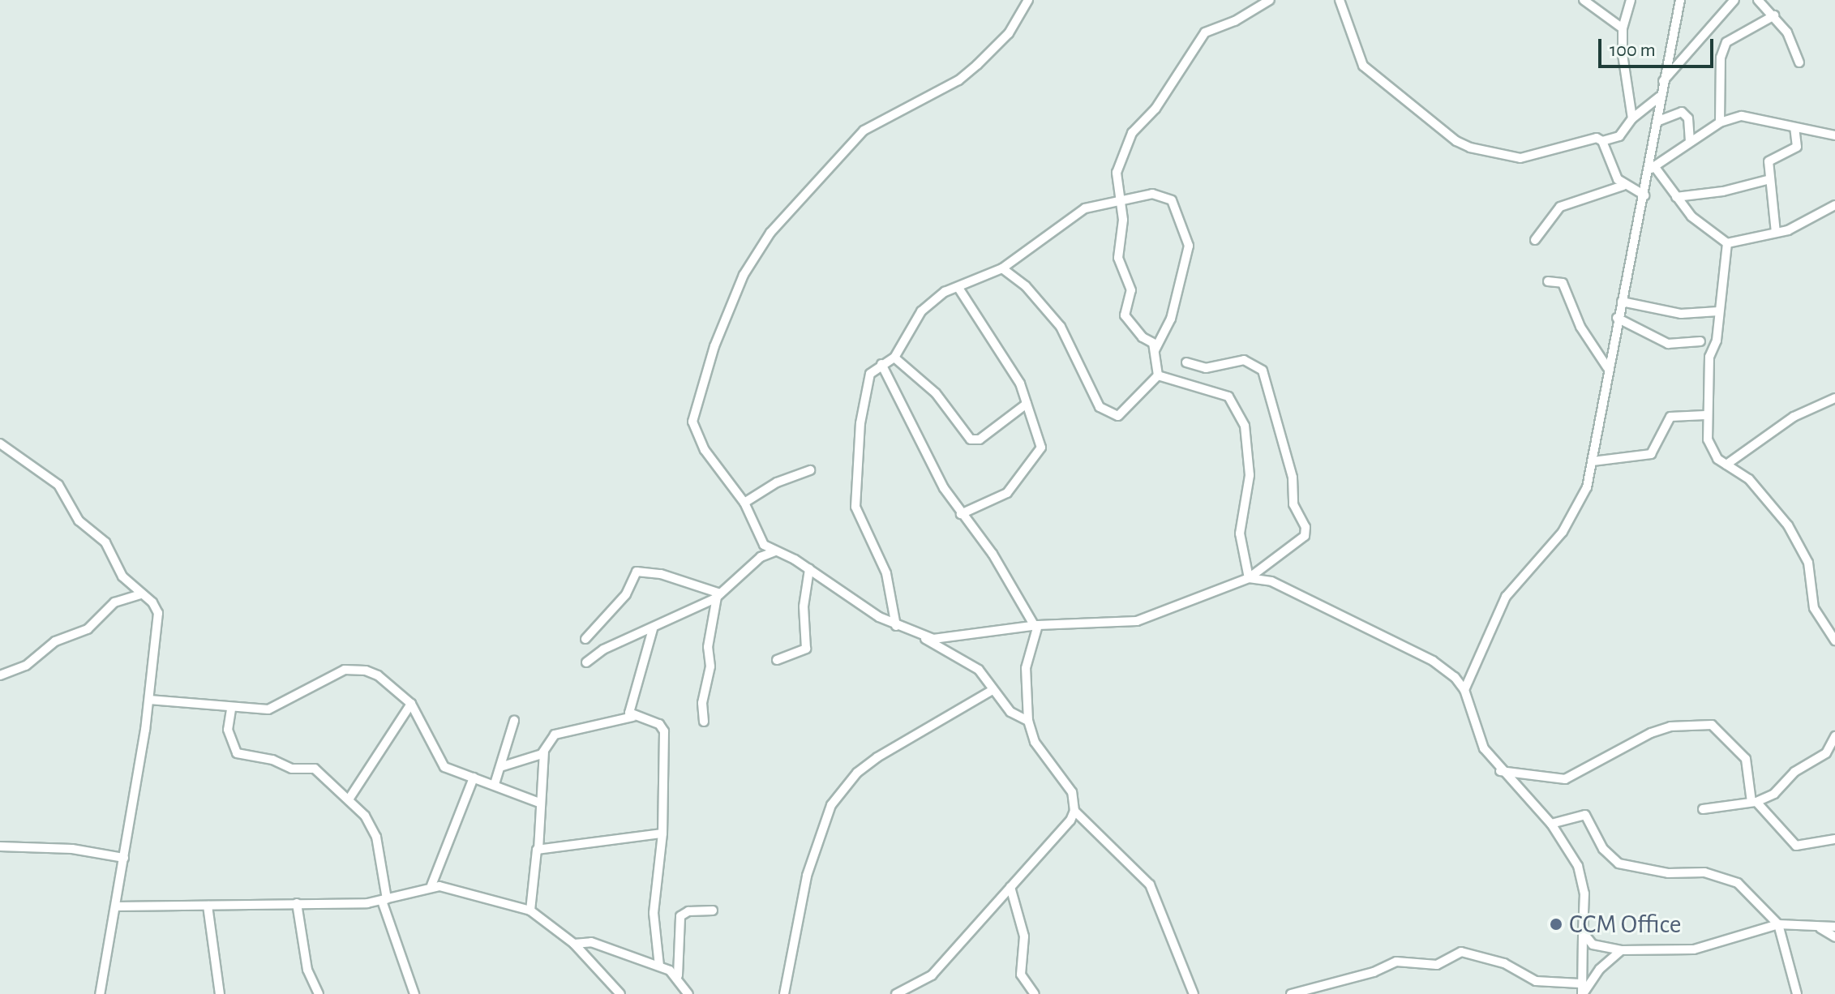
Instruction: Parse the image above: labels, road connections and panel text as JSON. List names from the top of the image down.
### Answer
{
  "places": ["CCM Office"],
  "scale_bar": "100 m"
}
